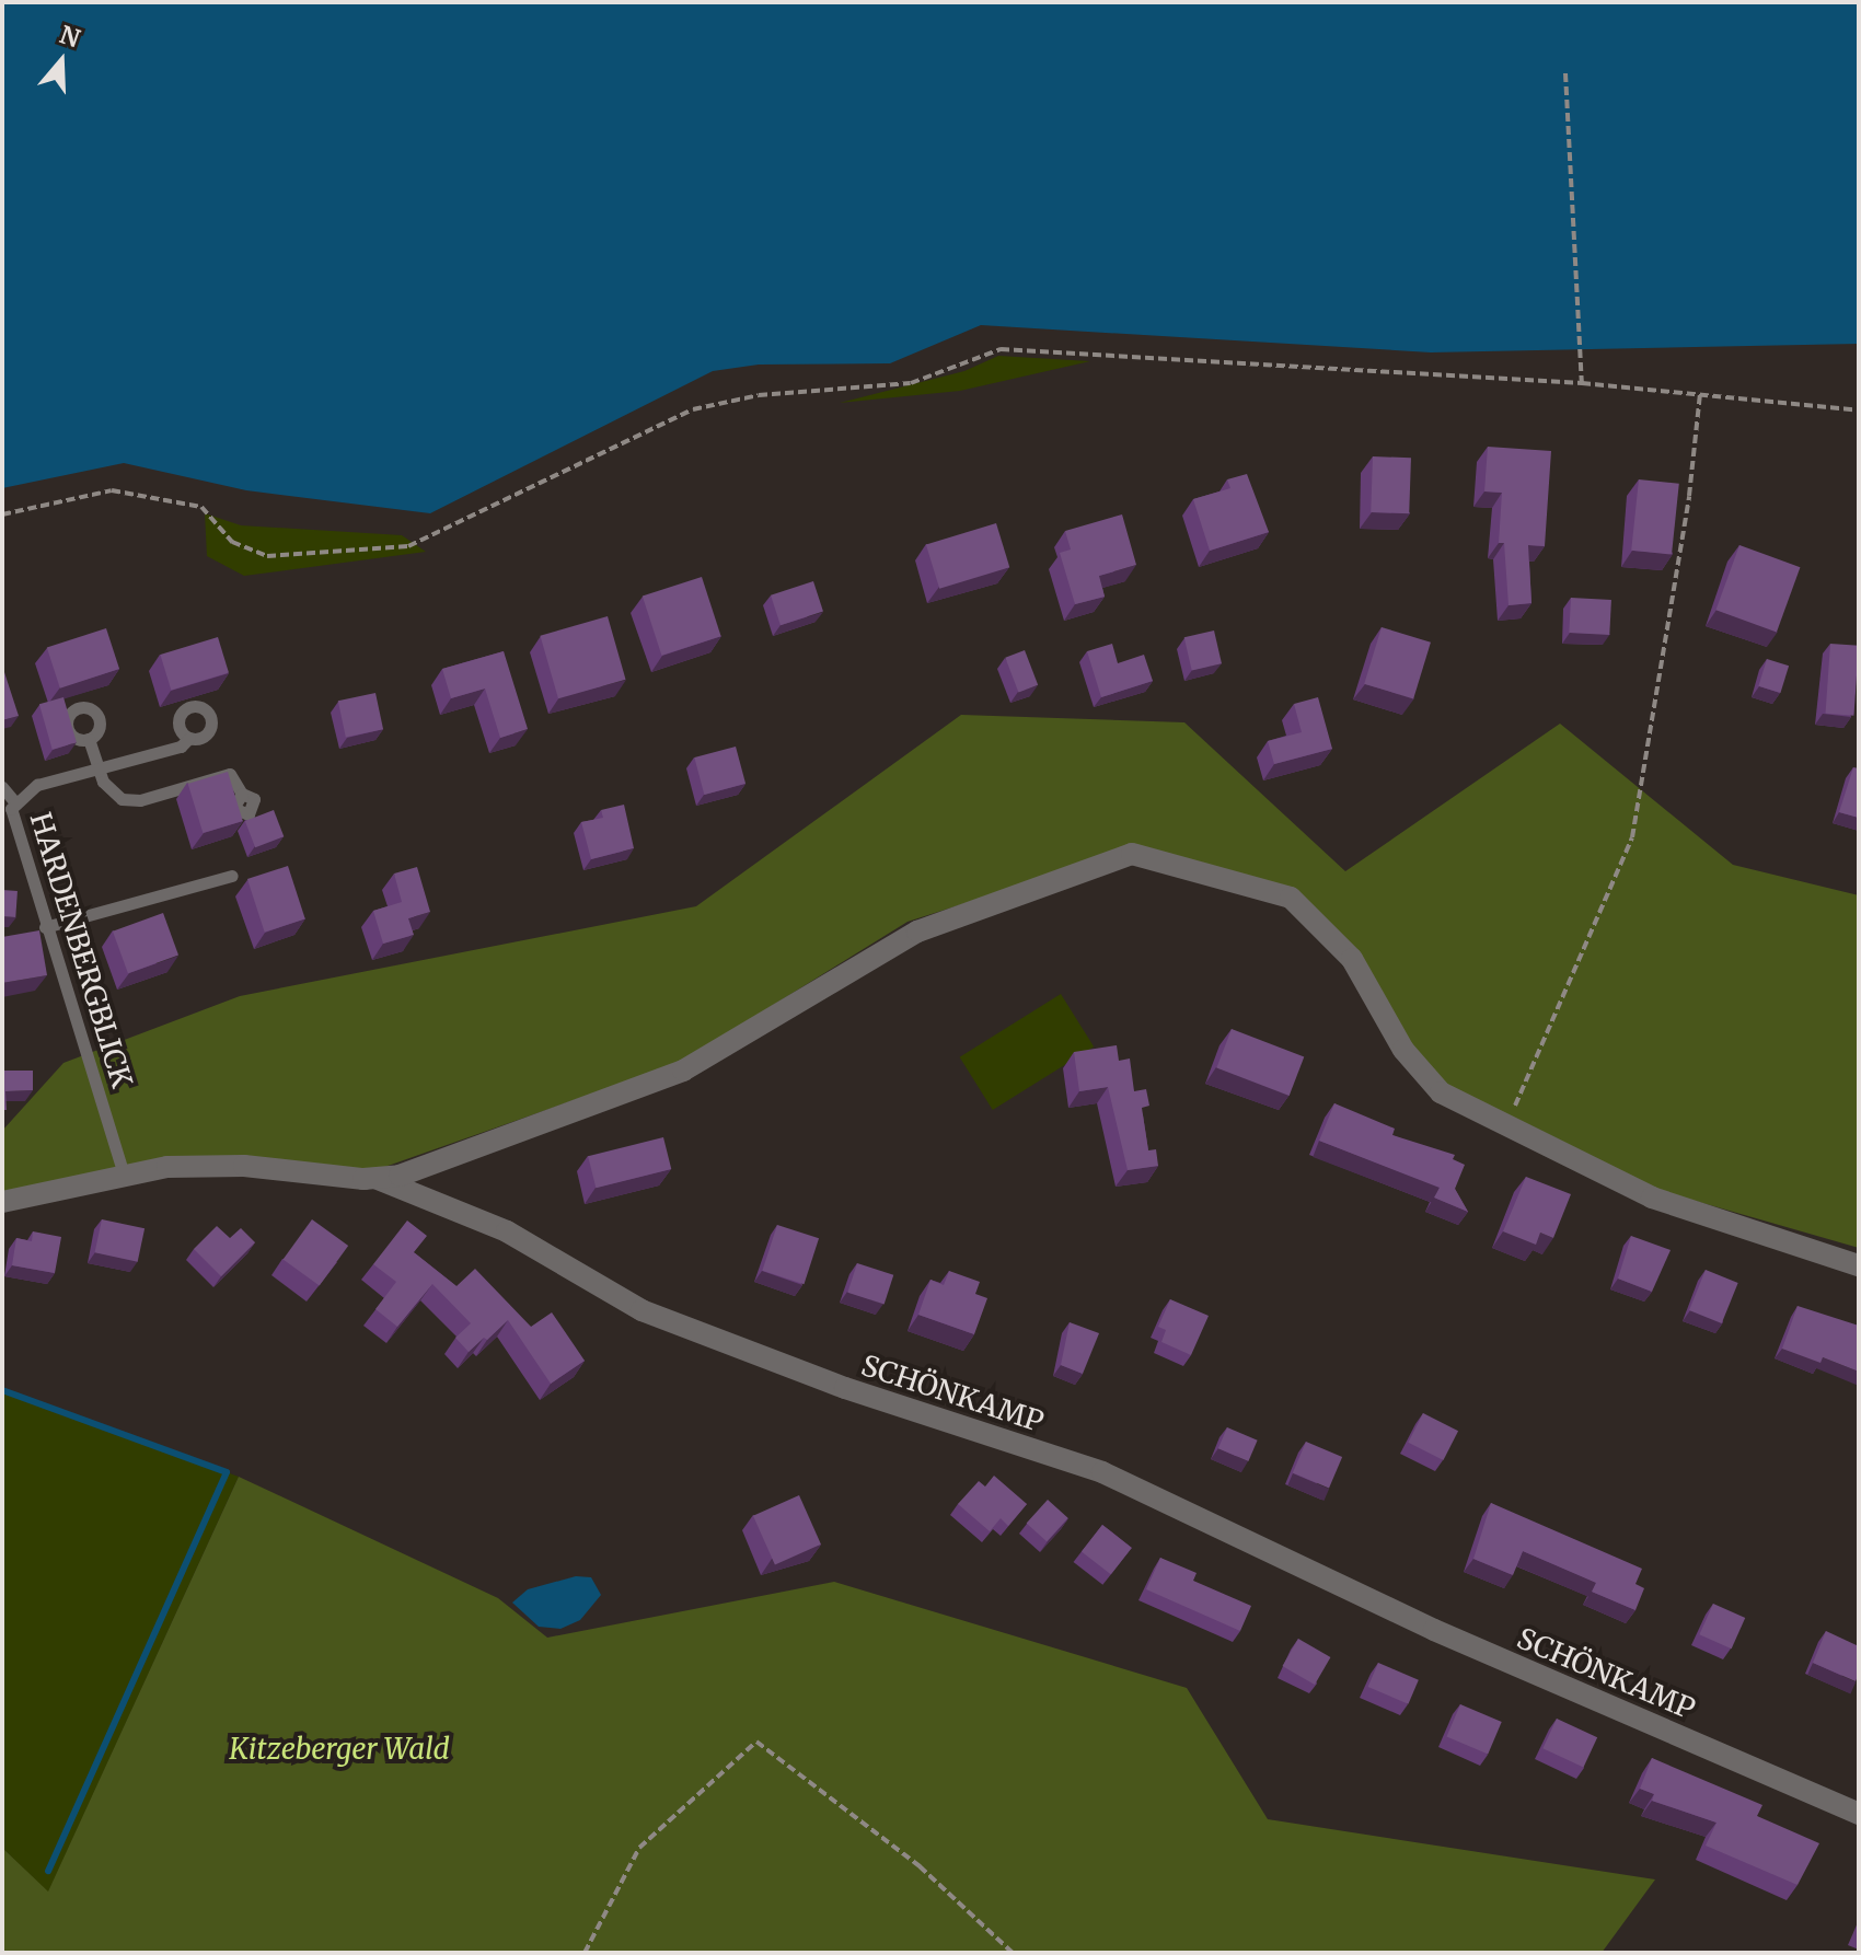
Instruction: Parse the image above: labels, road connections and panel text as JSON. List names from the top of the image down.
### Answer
{
  "streets": {
    "street": ["SCHÖNKAMP"],
    "lane": ["HARDENBERGBLICK"]
  },
  "crossings": [
    ["HARDENBERGBLICK", "SCHÖNKAMP"]
  ],
  "parks": ["Kitzeberger Wald"],
  "north": "top"
}
